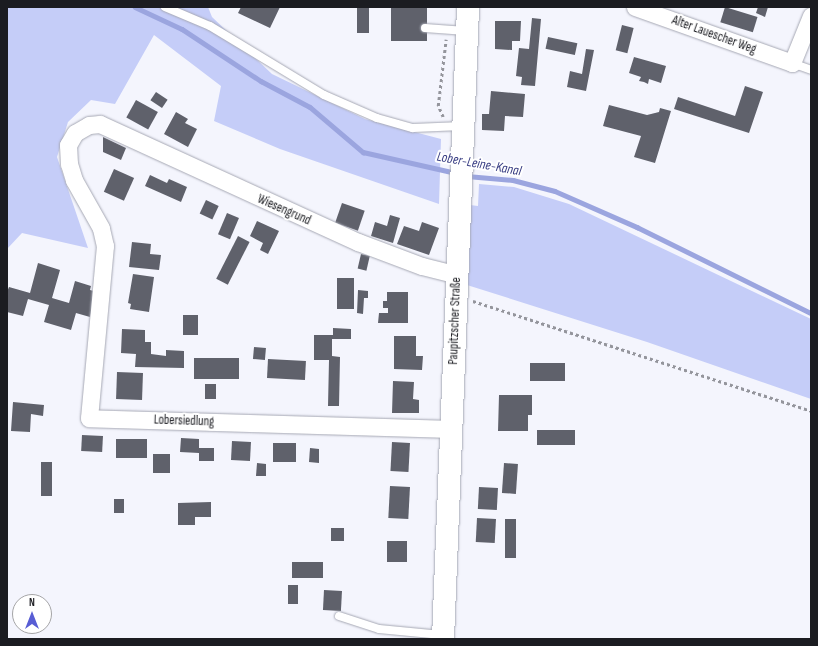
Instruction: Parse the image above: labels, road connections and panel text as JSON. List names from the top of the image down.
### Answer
{
  "streets": {
    "street": [
      "Alter Lauescher Weg",
      "Wiesengrund",
      "Paupitzscher Straße",
      "Lobersiedlung"
    ]
  },
  "crossings": [
    ["Wiesengrund", "Paupitzscher Straße"],
    ["Wiesengrund", "Lobersiedlung"],
    ["Paupitzscher Straße", "Lobersiedlung"]
  ],
  "water": ["Lober-Leine-Kanal"],
  "north": "top"
}
